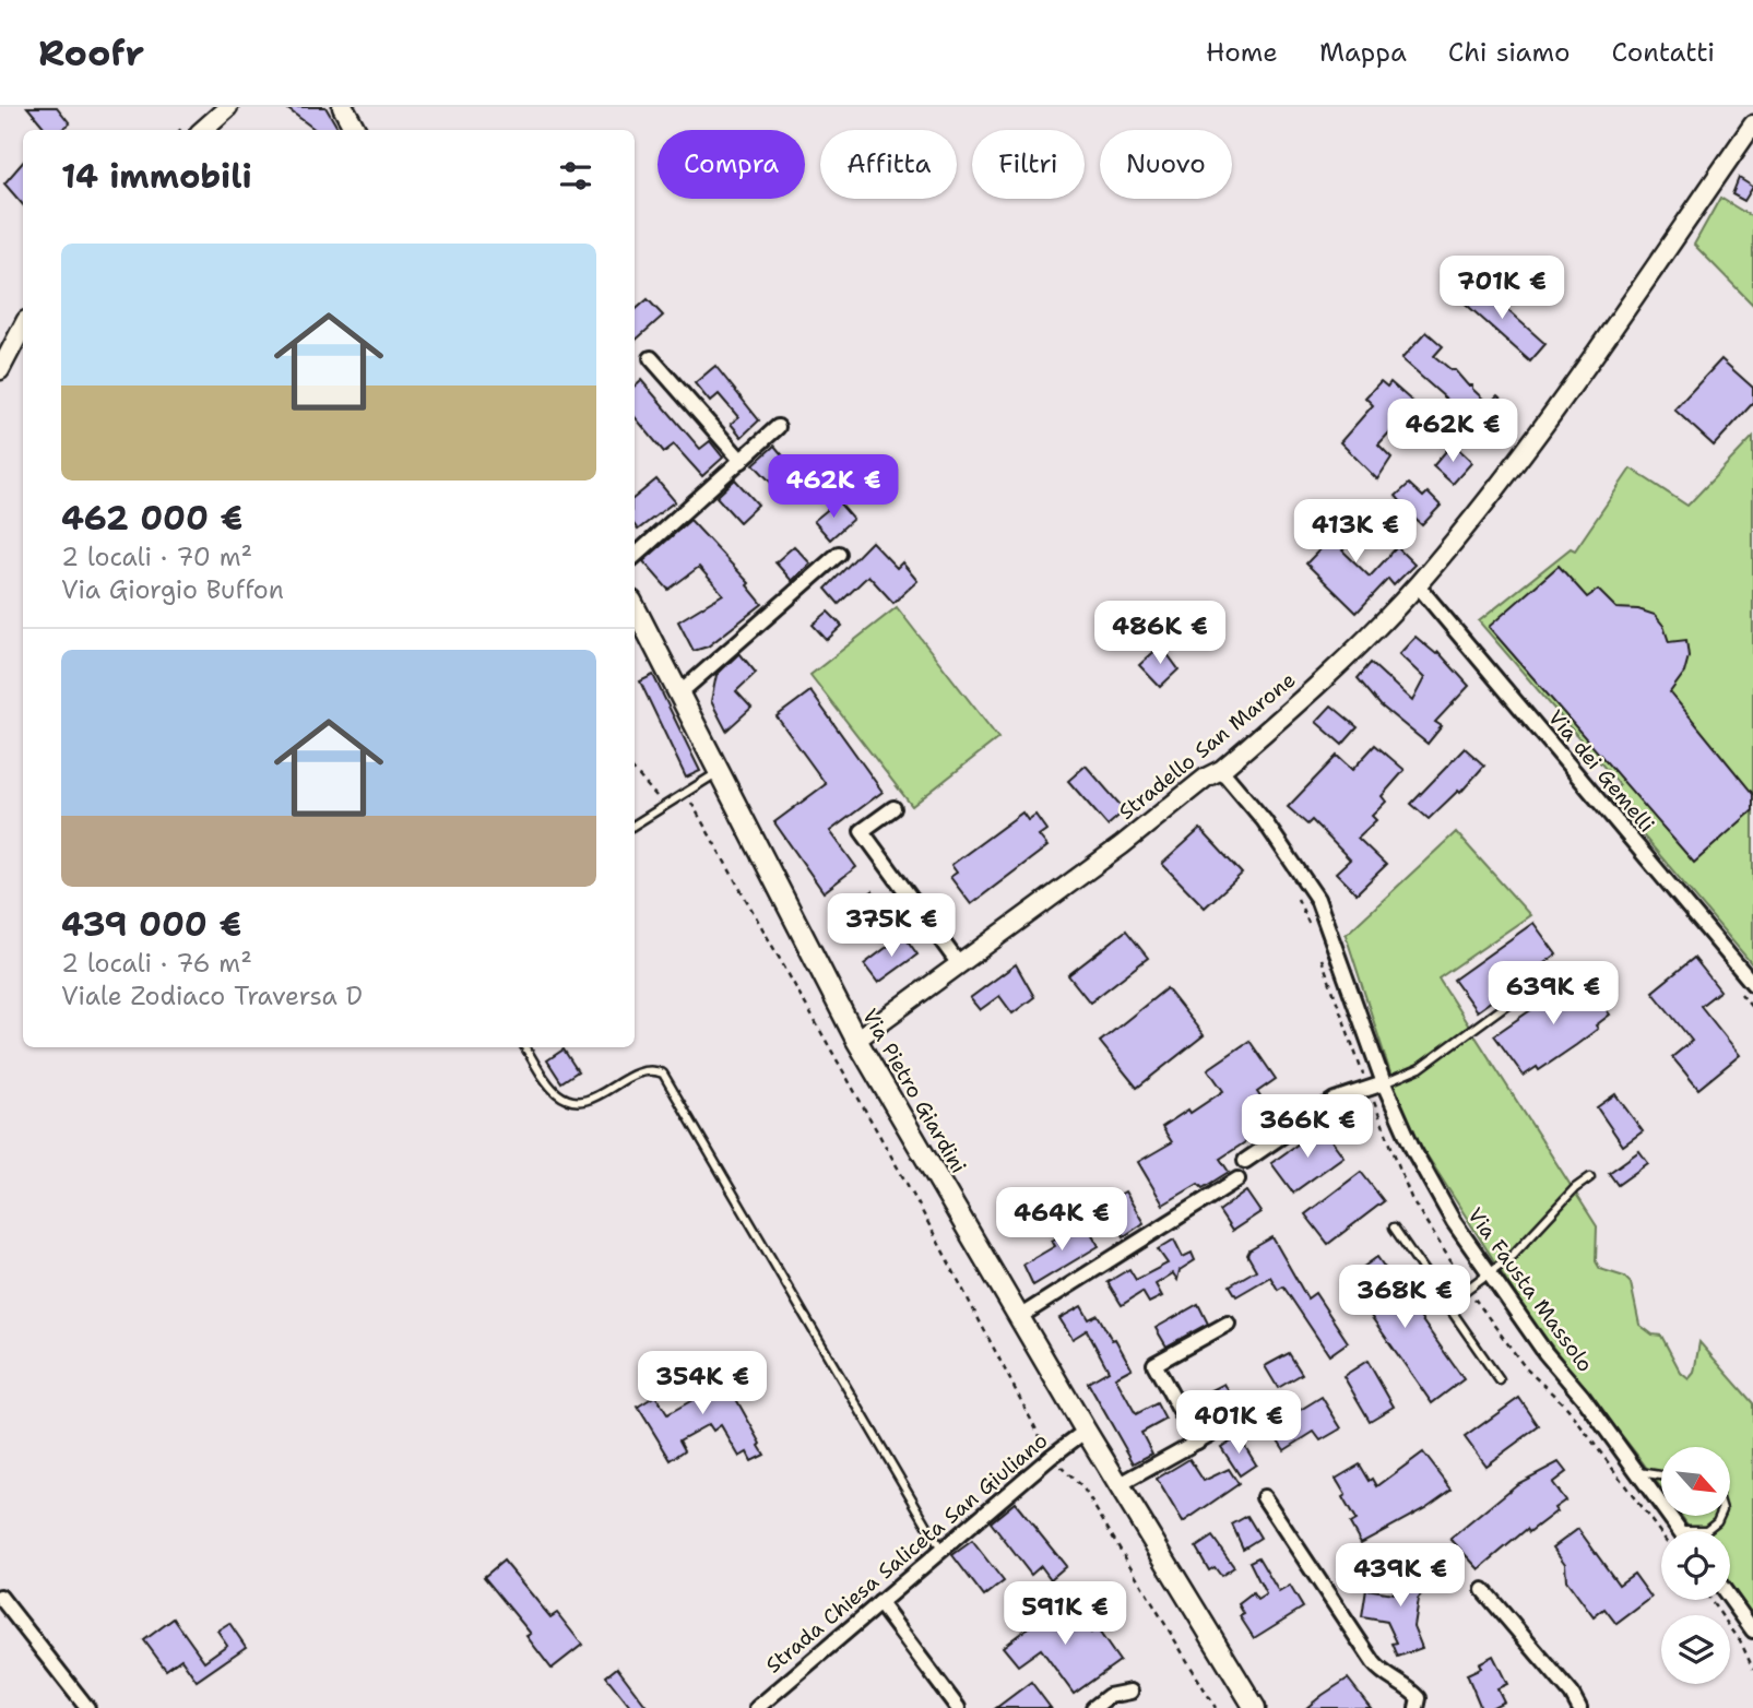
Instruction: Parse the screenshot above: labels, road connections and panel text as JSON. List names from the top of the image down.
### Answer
{
  "streets": {
    "main road": ["Via Pietro Giardini"],
    "street": [
      "Stradello San Marone",
      "Via dei Gemelli",
      "Via Fausta Massolo",
      "Strada Chiesa Saliceta San Giuliano"
    ]
  },
  "crossings": [
    ["Stradello San Marone", "Via dei Gemelli"],
    ["Stradello San Marone", "Via Pietro Giardini"],
    ["Stradello San Marone", "Via Fausta Massolo"],
    ["Via Pietro Giardini", "Strada Chiesa Saliceta San Giuliano"]
  ],
  "north": "bottom right",
  "page": {
    "header": "Roofr",
    "nav": [
      "Home",
      "Mappa",
      "Chi siamo",
      "Contatti"
    ],
    "chip": [
      "Compra",
      "Affitta",
      "Filtri",
      "Nuovo"
    ],
    "heading": "14 immobili",
    "list": [
      {
        "name": "462 000 €",
        "note": "2 locali · 70 m² · Via Giorgio Buffon"
      },
      {
        "name": "439 000 €",
        "note": "2 locali · 76 m² · Viale Zodiaco Traversa D"
      }
    ],
    "price": [
      "701K €",
      "462K €",
      "462K €",
      "413K €",
      "486K €",
      "375K €",
      "639K €",
      "366K €",
      "464K €",
      "368K €",
      "354K €",
      "401K €",
      "439K €",
      "591K €"
    ]
  }
}
